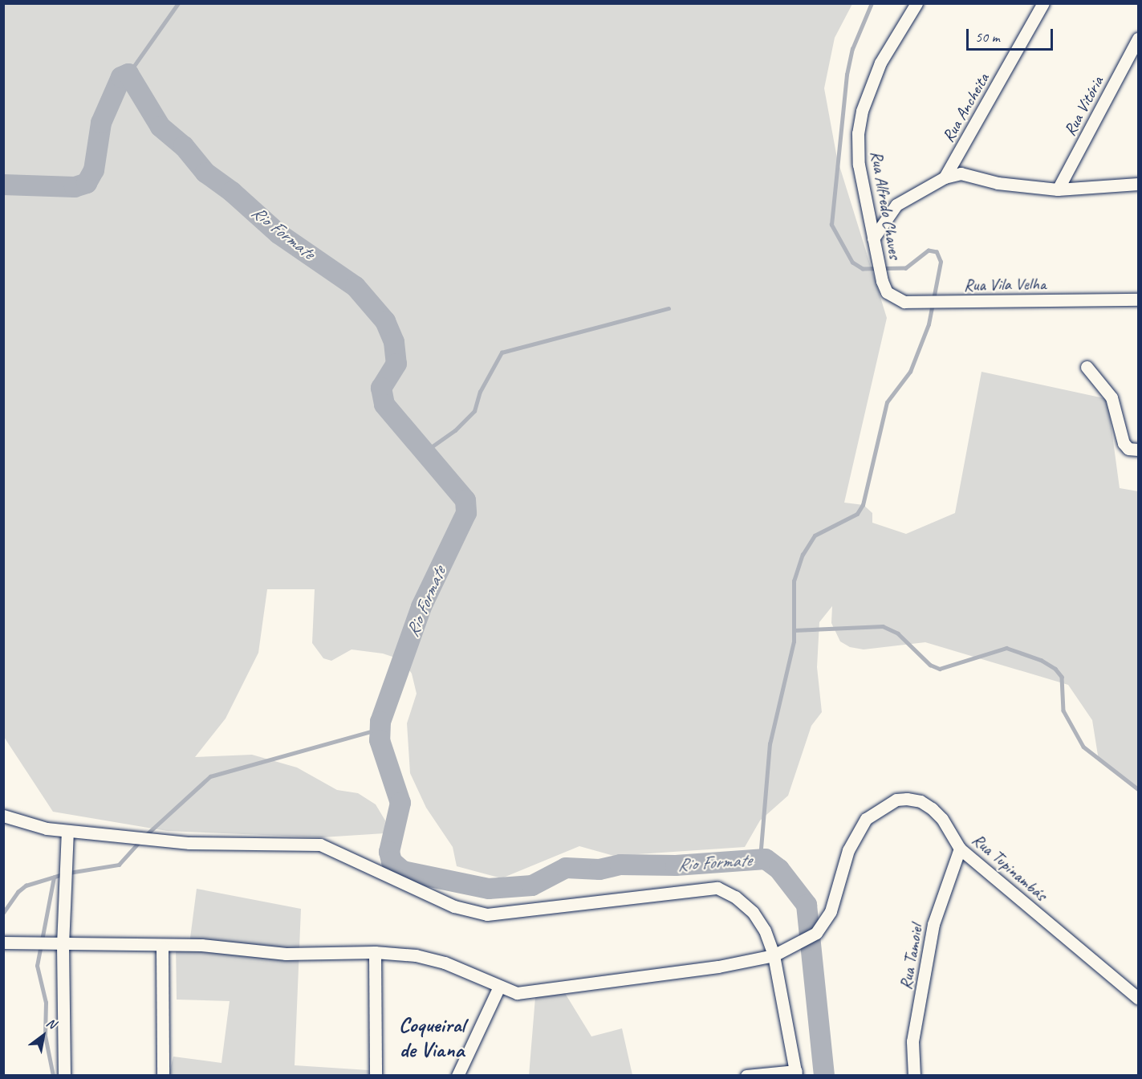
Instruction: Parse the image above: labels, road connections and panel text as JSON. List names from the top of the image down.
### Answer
{
  "streets": {
    "street": [
      "Rua Vitória",
      "Rua Ancheita",
      "Rua Alfredo Chaves",
      "Rua Vila Velha",
      "Rua Tupinambás",
      "Rua Tamoiel"
    ]
  },
  "crossings": [
    ["Rua Alfredo Chaves", "Rua Vila Velha"],
    ["Rua Tupinambás", "Rua Tamoiel"]
  ],
  "districts": ["Coqueiral de Viana"],
  "water": ["Rio Formate"],
  "scale_bar": "50 m",
  "north": "top right"
}
